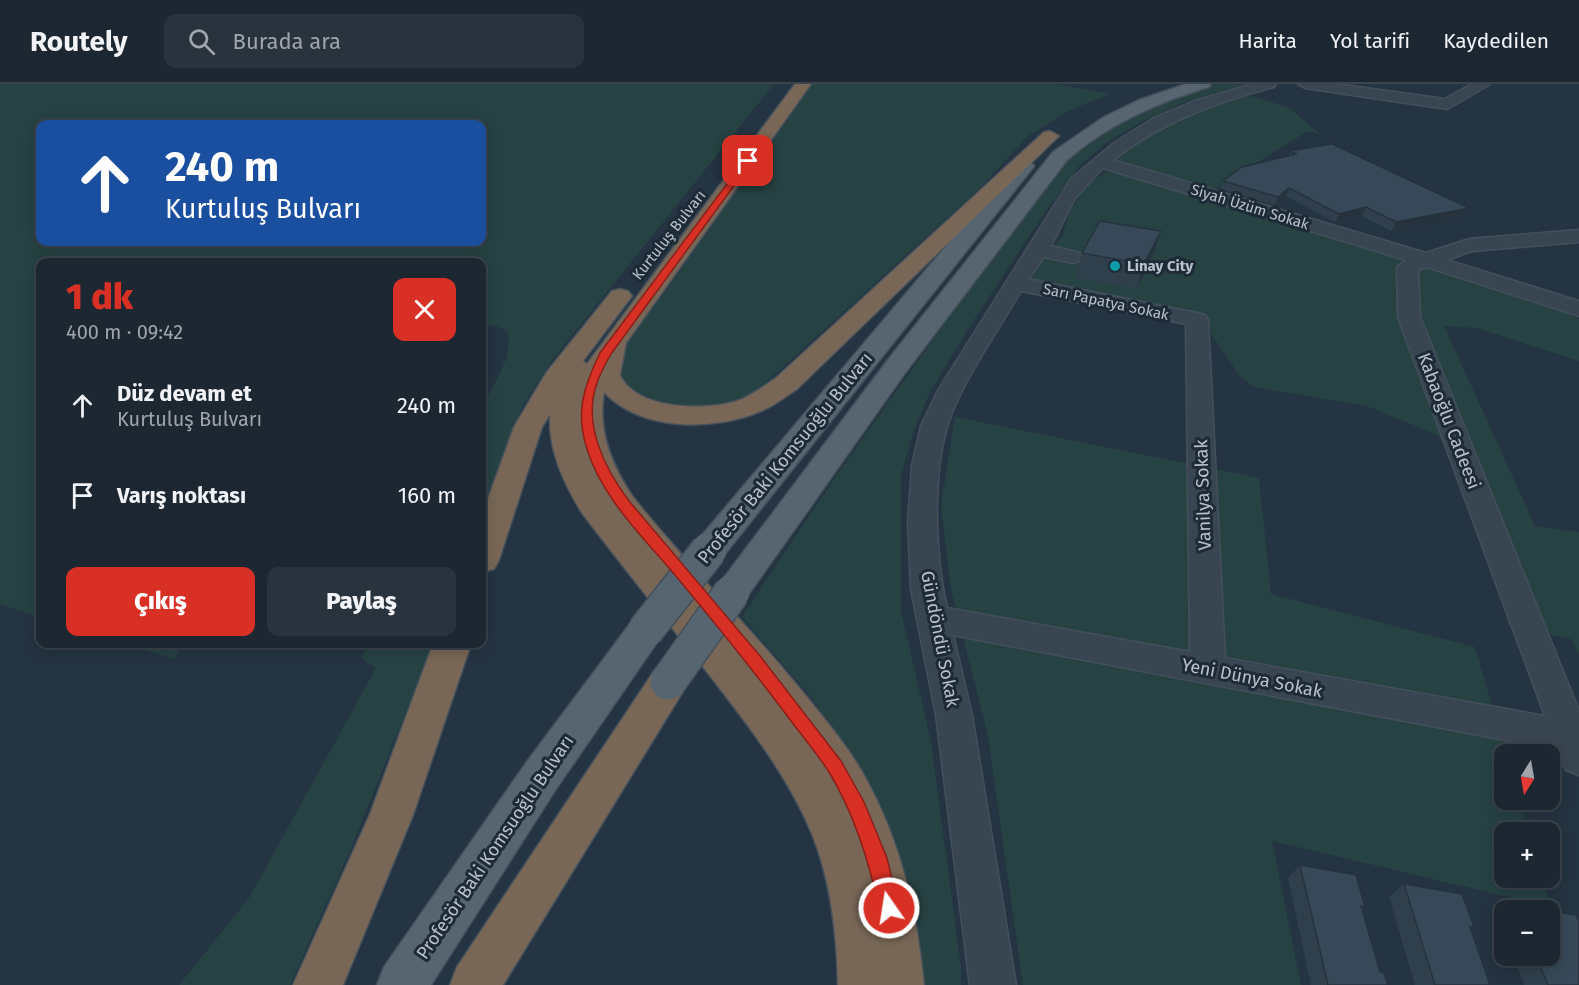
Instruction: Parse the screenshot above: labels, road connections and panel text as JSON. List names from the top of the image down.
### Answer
{
  "streets": {
    "highway": ["Kurtuluş Bulvarı", "Profesör Baki Komsuoğlu Bulvarı"],
    "street": [
      "Siyah Üzüm Sokak",
      "Sarı Papatya Sokak",
      "Kabaoğlu Cadeesi",
      "Vanilya Sokak",
      "Gündöndü Sokak",
      "Yeni Dünya Sokak"
    ]
  },
  "crossings": [
    ["Siyah Üzüm Sokak", "Kabaoğlu Cadeesi"],
    ["Siyah Üzüm Sokak", "Gündöndü Sokak"],
    ["Sarı Papatya Sokak", "Vanilya Sokak"],
    ["Sarı Papatya Sokak", "Gündöndü Sokak"],
    ["Kabaoğlu Cadeesi", "Yeni Dünya Sokak"],
    ["Vanilya Sokak", "Yeni Dünya Sokak"],
    ["Gündöndü Sokak", "Yeni Dünya Sokak"]
  ],
  "places": ["Linay City"],
  "north": "bottom",
  "page": {
    "header": "Routely",
    "search": "Burada ara",
    "nav": ["Harita", "Yol tarifi", "Kaydedilen"],
    "turn": ["240 m", "Kurtuluş Bulvarı"],
    "heading": ["1 dk", "400 m · 09:42"],
    "list": [
      {
        "name": "Düz devam et",
        "note": "Kurtuluş Bulvarı",
        "value": "240 m"
      },
      {
        "name": "Varış noktası",
        "value": "160 m"
      }
    ],
    "buttons": ["Çıkış", "Paylaş"],
    "map_buttons": ["+", "−"]
  }
}
